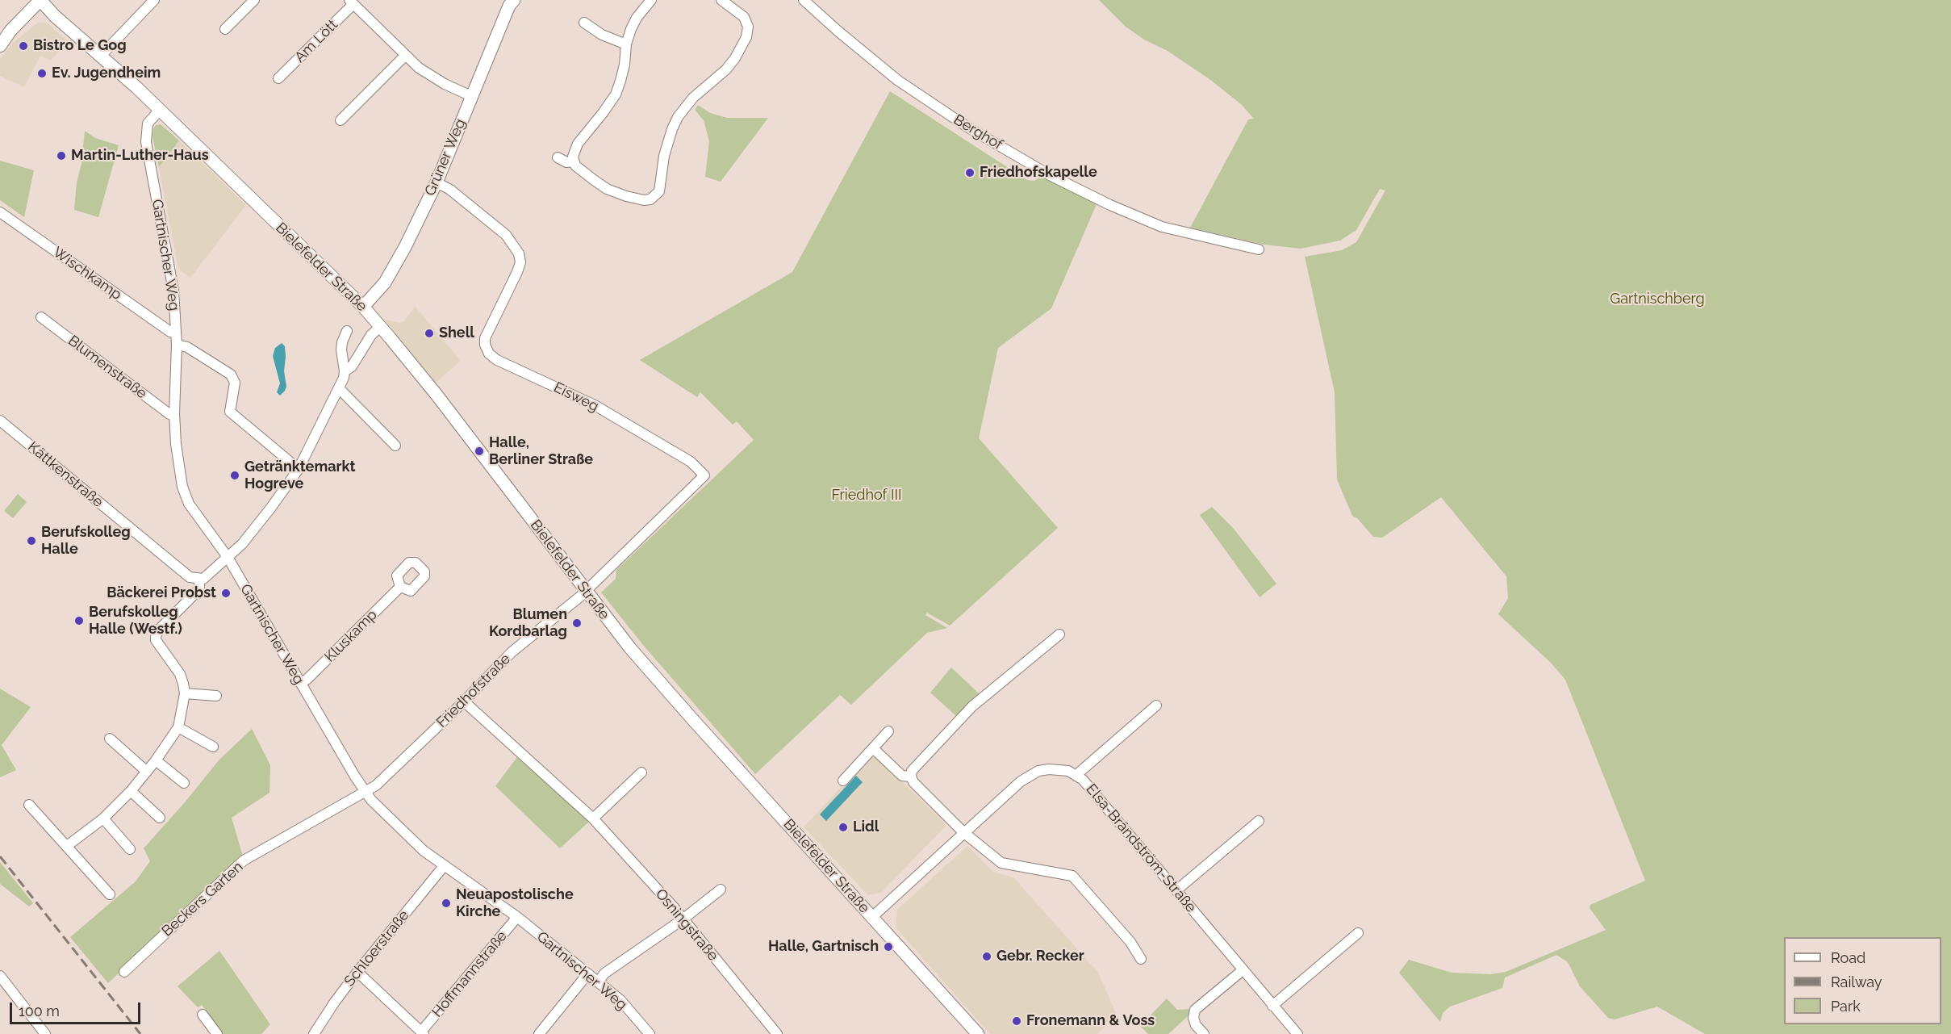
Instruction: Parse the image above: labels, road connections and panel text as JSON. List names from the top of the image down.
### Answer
{
  "streets": {
    "street": [
      "Am Lött",
      "Berghof",
      "Grüner Weg",
      "Gartnischer Weg",
      "Bielefelder Straße",
      "Wischkamp",
      "Blumenstraße",
      "Eisweg",
      "Kättkenstraße",
      "Kluskamp",
      "Friedhofstraße",
      "Elsa-Brändström-Straße",
      "Beckers Garten",
      "Osningstraße",
      "Schloerstraße",
      "Hoffmannstraße"
    ]
  },
  "crossings": [
    ["Am Lött", "Grüner Weg"],
    ["Grüner Weg", "Bielefelder Straße"],
    ["Grüner Weg", "Eisweg"],
    ["Gartnischer Weg", "Bielefelder Straße"],
    ["Gartnischer Weg", "Wischkamp"],
    ["Gartnischer Weg", "Blumenstraße"],
    ["Gartnischer Weg", "Kluskamp"],
    ["Gartnischer Weg", "Friedhofstraße"],
    ["Gartnischer Weg", "Beckers Garten"],
    ["Gartnischer Weg", "Schloerstraße"],
    ["Gartnischer Weg", "Hoffmannstraße"],
    ["Bielefelder Straße", "Eisweg"],
    ["Bielefelder Straße", "Friedhofstraße"],
    ["Bielefelder Straße", "Elsa-Brändström-Straße"],
    ["Eisweg", "Friedhofstraße"],
    ["Friedhofstraße", "Beckers Garten"],
    ["Friedhofstraße", "Osningstraße"]
  ],
  "parks": ["Gartnischberg", "Friedhof III"],
  "places": [
    "Bistro Le Gog",
    "Ev. Jugendheim",
    "Martin-Luther-Haus",
    "Friedhofskapelle",
    "Shell",
    "Halle, Berliner Straße",
    "Getränktemarkt Hogreve",
    "Berufskolleg Halle",
    "Bäckerei Probst",
    "Berufskolleg Halle (Westf.)",
    "Blumen Kordbarlag",
    "Lidl",
    "Neuapostolische Kirche",
    "Halle, Gartnisch",
    "Gebr. Recker",
    "Fronemann & Voss"
  ],
  "legend": ["Road", "Railway", "Park"],
  "scale_bar": "100 m"
}
